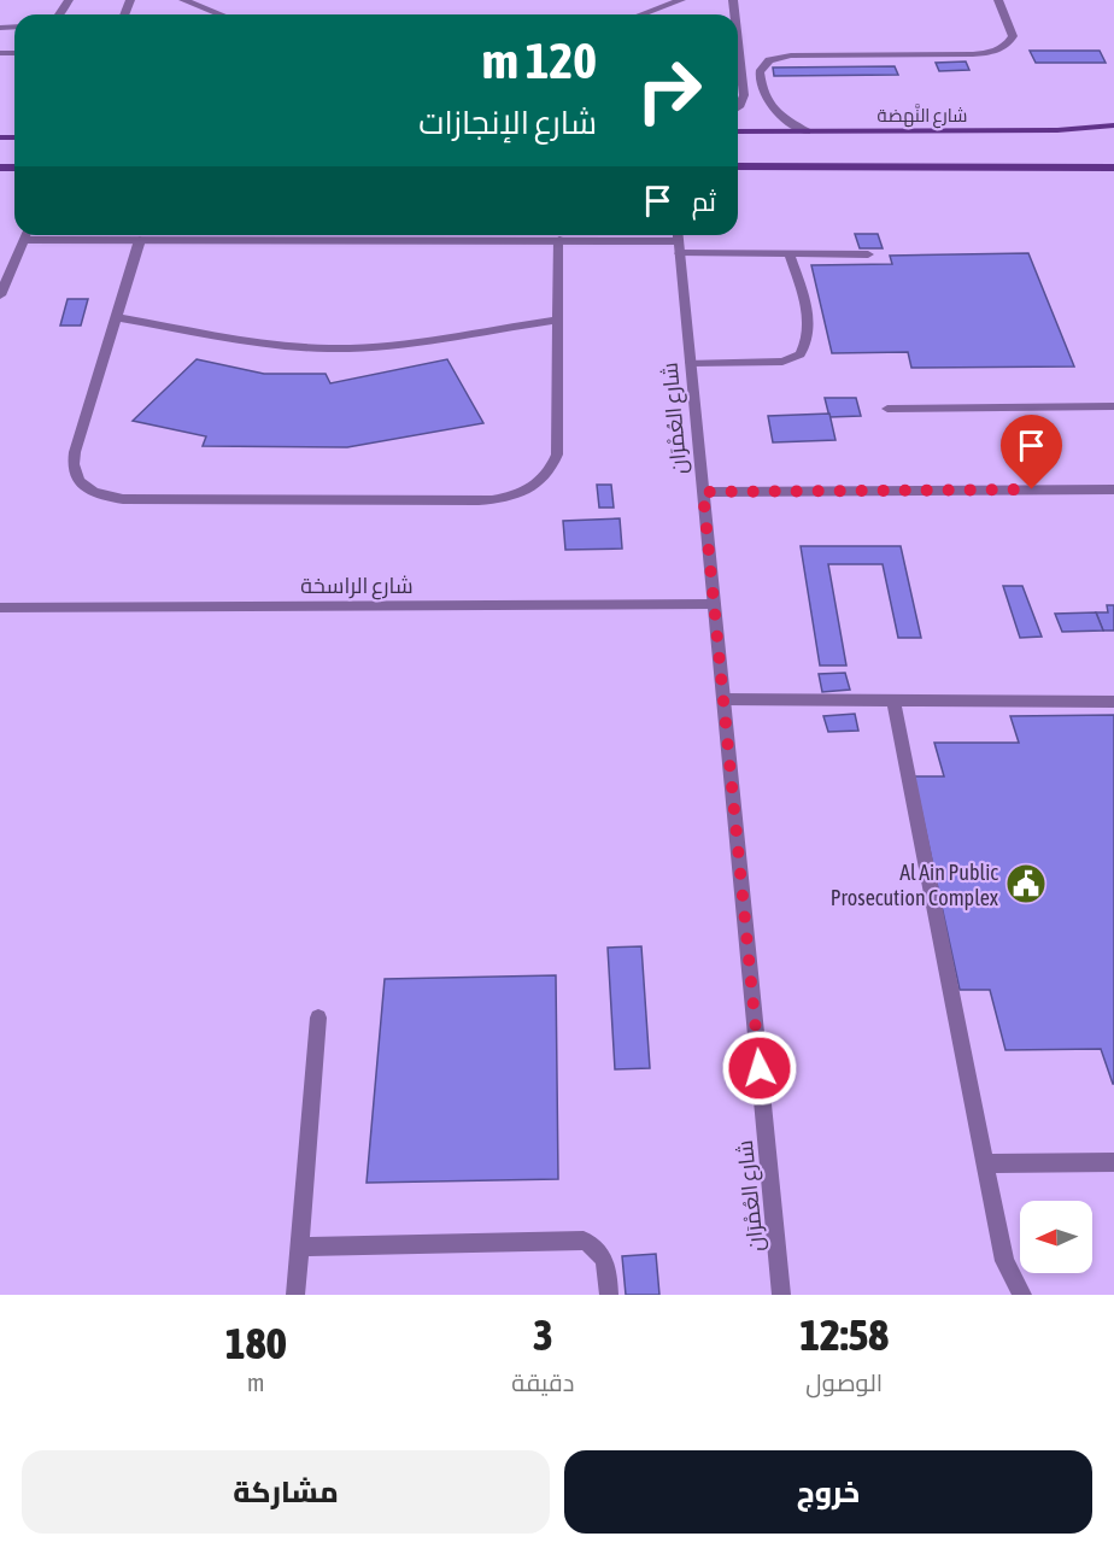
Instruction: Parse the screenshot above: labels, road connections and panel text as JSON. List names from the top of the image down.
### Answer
{
  "streets": {
    "street": ["شارع النَّهضة", "شارع العُمْرَان", "شارع الراسخة"]
  },
  "crossings": [
    ["شارع العُمْرَان", "شارع الراسخة"]
  ],
  "places": {
    "public building": ["Al Ain Public Prosecution Complex"]
  },
  "north": "left",
  "page": {
    "turn": ["120 m", "شارع الإنجازات"],
    "then": "ثم",
    "eta": [
      "12:58",
      "الوصول",
      "3",
      "دقيقة",
      "180",
      "m"
    ],
    "buttons": ["خروج", "مشاركة"]
  }
}
